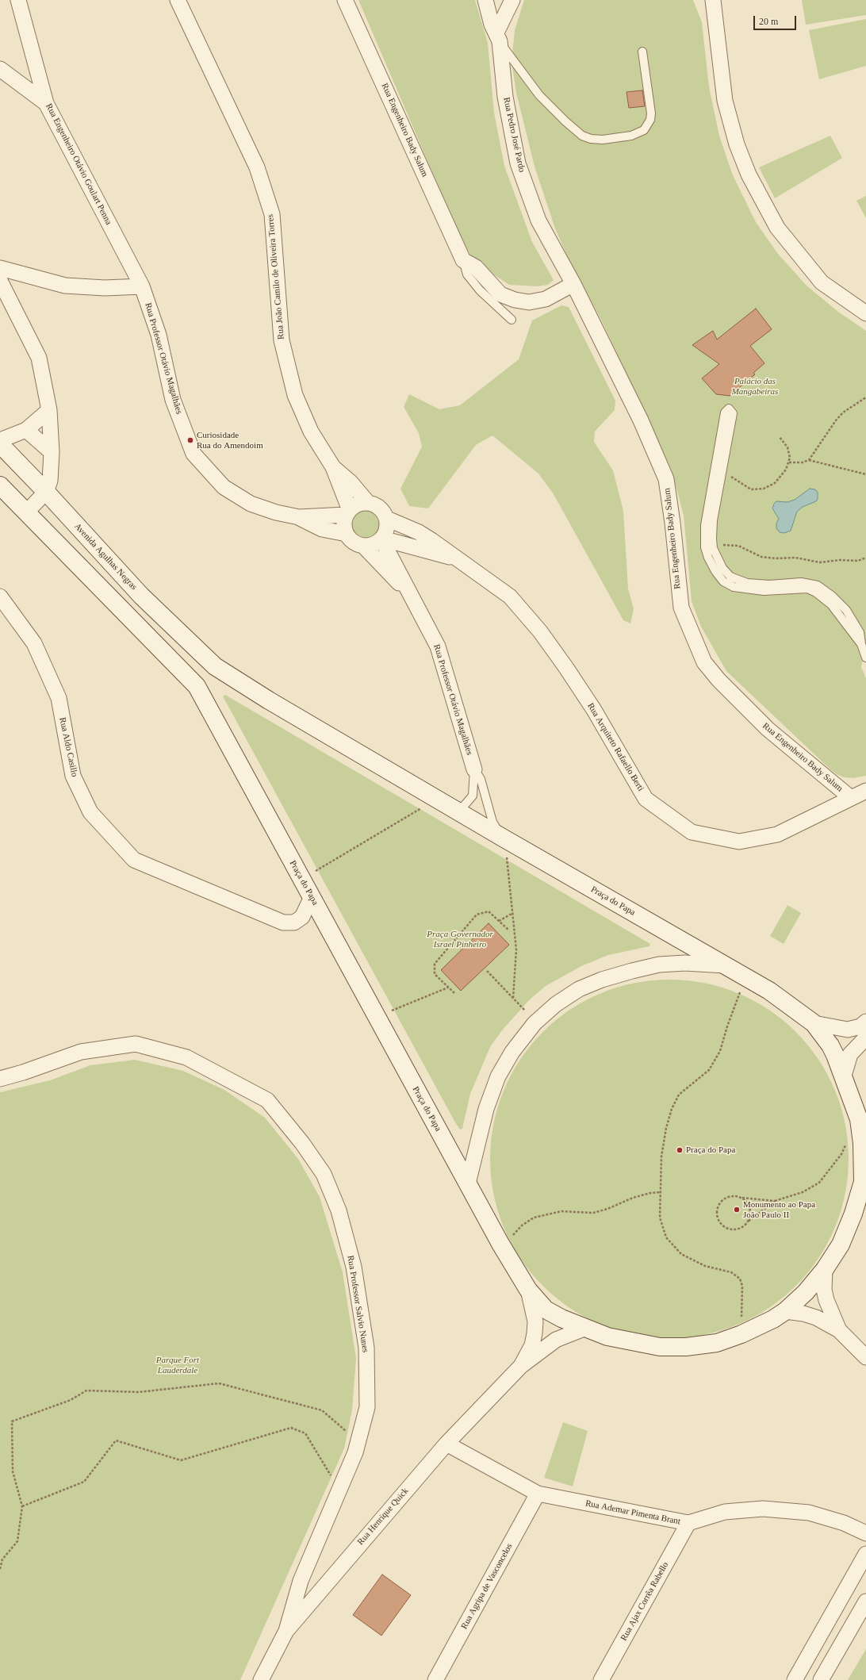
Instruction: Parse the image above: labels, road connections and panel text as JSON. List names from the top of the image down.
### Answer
{
  "streets": {
    "street": [
      "Rua Engenheiro Bady Salum",
      "Rua Pedro José Pardo",
      "Rua Engenheiro Otávio Goulart Penna",
      "Rua João Camilo de Oliveira Torres",
      "Rua Professor Otávio Magalhães",
      "Avenida Agulhas Negras",
      "Rua Aldo Casillo",
      "Rua Arquiteto Rafaello Berti",
      "Praça do Papa",
      "Rua Professor Salvio Nunes",
      "Rua Ademar Pimenta Brant",
      "Rua Henrique Quick",
      "Rua Agripa de Vasconcelos",
      "Rua Ajax Corrêa Rabello"
    ]
  },
  "crossings": [
    ["Rua Engenheiro Bady Salum", "Rua Pedro José Pardo"],
    ["Rua Engenheiro Bady Salum", "Rua Arquiteto Rafaello Berti"],
    ["Rua Engenheiro Otávio Goulart Penna", "Rua Professor Otávio Magalhães"],
    ["Rua João Camilo de Oliveira Torres", "Rua Professor Otávio Magalhães"],
    ["Rua João Camilo de Oliveira Torres", "Rua Arquiteto Rafaello Berti"],
    ["Rua Professor Otávio Magalhães", "Rua Arquiteto Rafaello Berti"],
    ["Avenida Agulhas Negras", "Praça do Papa"],
    ["Rua Aldo Casillo", "Praça do Papa"],
    ["Praça do Papa", "Rua Henrique Quick"],
    ["Rua Professor Salvio Nunes", "Rua Henrique Quick"],
    ["Rua Ademar Pimenta Brant", "Rua Henrique Quick"],
    ["Rua Ademar Pimenta Brant", "Rua Agripa de Vasconcelos"],
    ["Rua Ademar Pimenta Brant", "Rua Ajax Corrêa Rabello"]
  ],
  "parks": ["Palácio das Mangabeiras", "Praça Governador Israel Pinheiro", "Parque Fort Lauderdale"],
  "places": ["Curiosidade Rua do Amendoim", "Praça do Papa", "Monumento ao Papa João Paulo II"],
  "scale_bar": "20 m"
}
